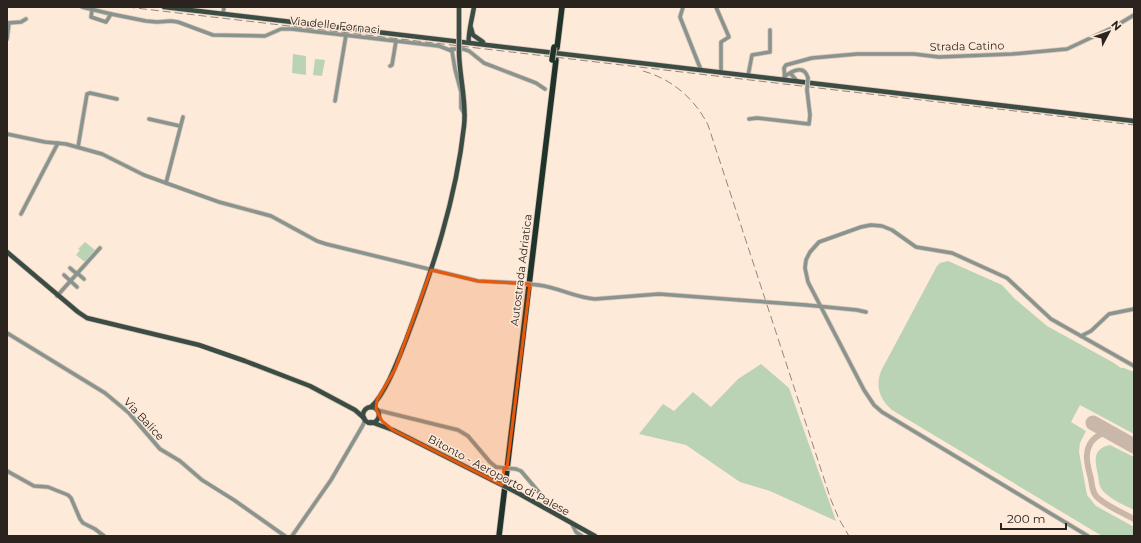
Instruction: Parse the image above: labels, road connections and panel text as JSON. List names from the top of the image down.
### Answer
{
  "streets": {
    "highway": ["Autostrada Adriatica"],
    "main road": ["Bitonto - Aeroporto di Palese"],
    "street": ["Via delle Fornaci", "Strada Catino", "Via Balice"]
  },
  "scale_bar": "200 m",
  "north": "top right"
}
